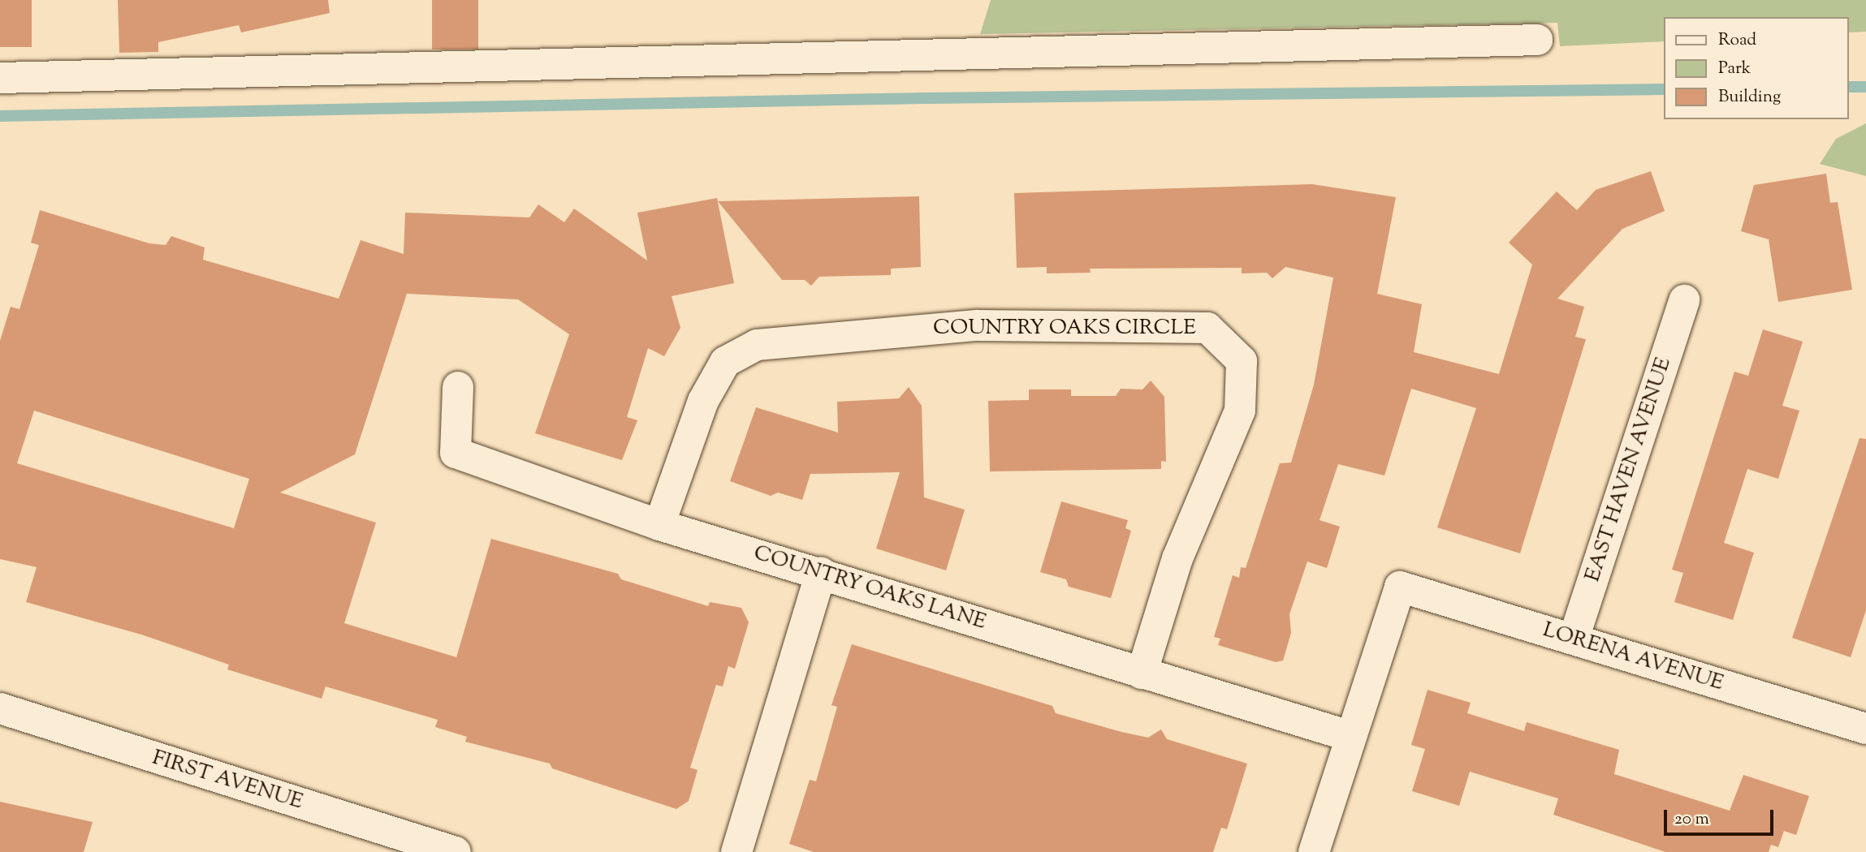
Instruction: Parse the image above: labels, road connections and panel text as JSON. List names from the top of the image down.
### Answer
{
  "streets": {
    "street": [
      "COUNTRY OAKS CIRCLE",
      "EAST HAVEN AVENUE",
      "COUNTRY OAKS LANE",
      "LORENA AVENUE",
      "FIRST AVENUE"
    ]
  },
  "crossings": [
    ["COUNTRY OAKS CIRCLE", "COUNTRY OAKS LANE"],
    ["EAST HAVEN AVENUE", "LORENA AVENUE"],
    ["COUNTRY OAKS LANE", "LORENA AVENUE"]
  ],
  "legend": ["Road", "Park", "Building"],
  "scale_bar": "20 m"
}
